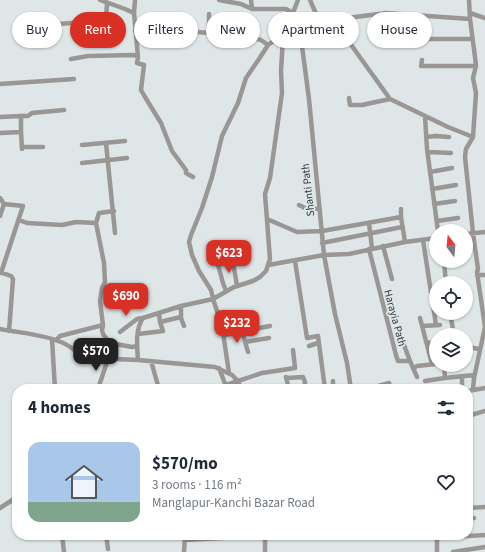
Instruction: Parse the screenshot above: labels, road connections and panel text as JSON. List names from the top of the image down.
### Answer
{
  "streets": {
    "street": ["Shanti Path", "Harayia Path"]
  },
  "north": "top",
  "page": {
    "chip": [
      "Buy",
      "Rent",
      "Filters",
      "New",
      "Apartment",
      "House"
    ],
    "price": [
      "$623",
      "$690",
      "$232",
      "$570"
    ],
    "heading": "4 homes",
    "list": [
      {
        "name": "$570/mo",
        "note": "3 rooms · 116 m² · Manglapur-Kanchi Bazar Road"
      }
    ]
  }
}
